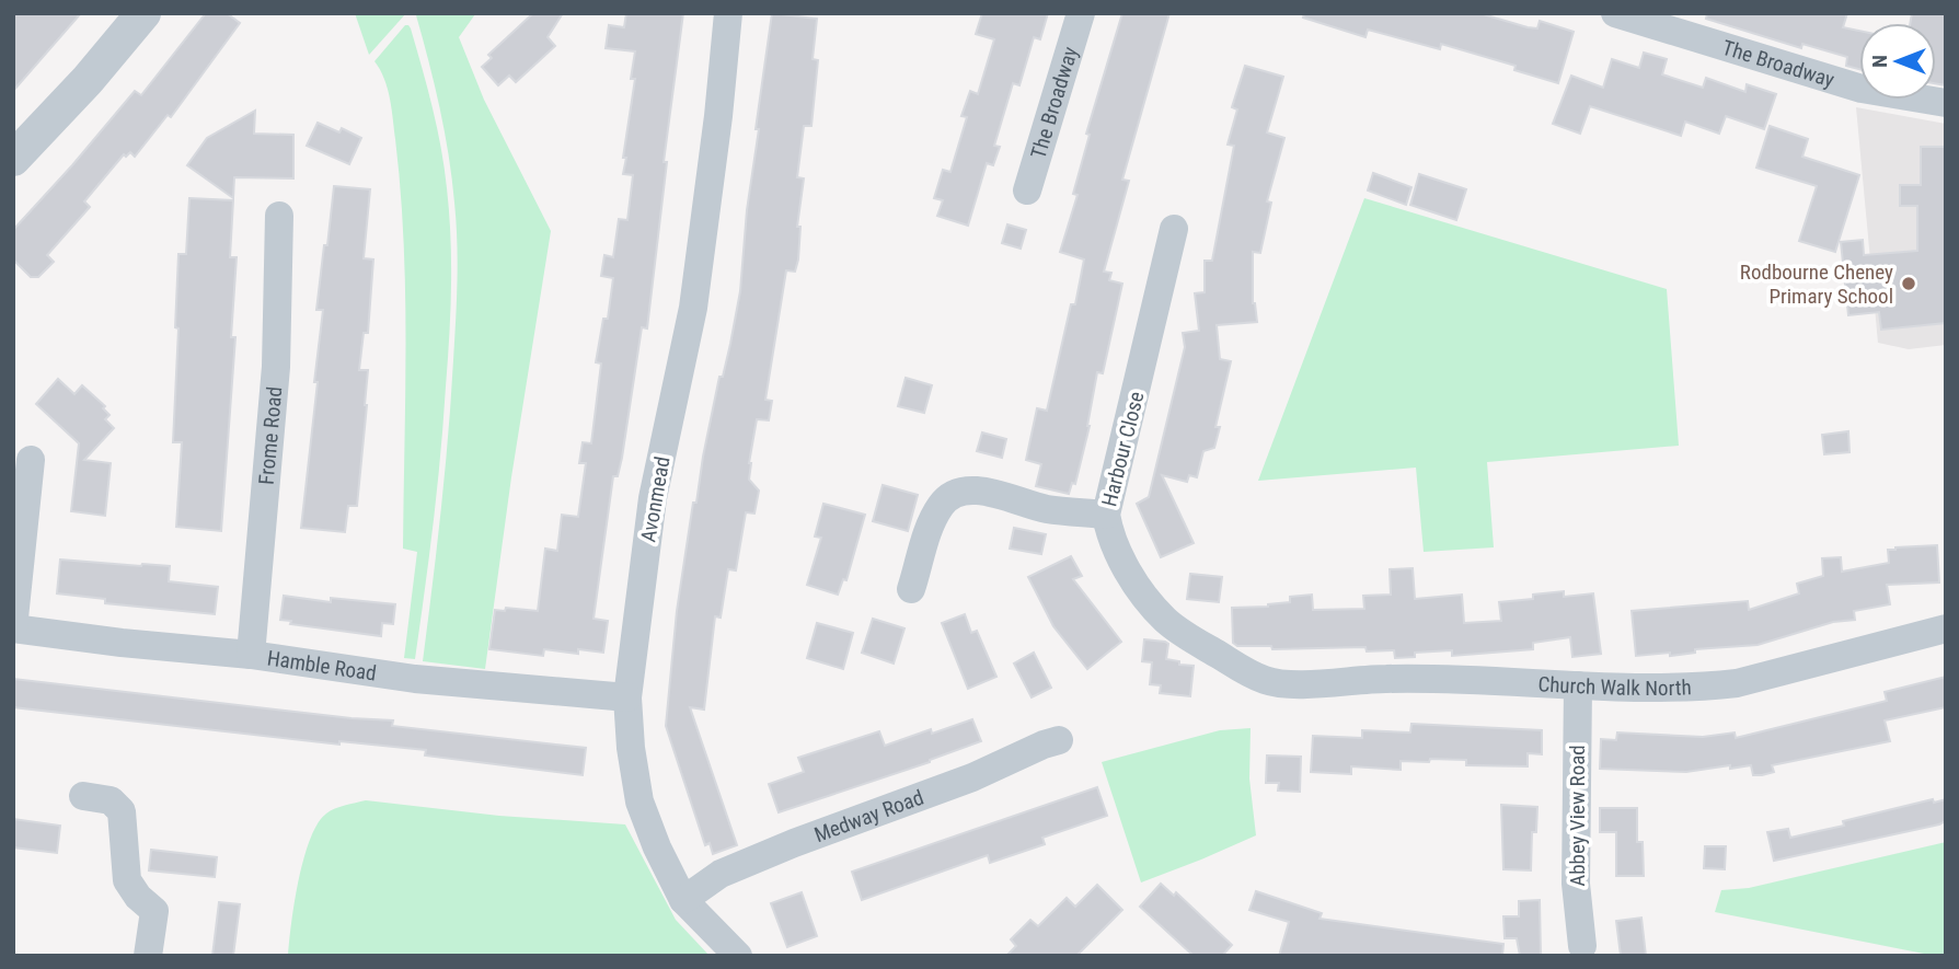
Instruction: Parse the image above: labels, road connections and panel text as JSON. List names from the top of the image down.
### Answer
{
  "streets": {
    "street": [
      "The Broadway",
      "Frome Road",
      "Harbour Close",
      "Avonmead",
      "Hamble Road",
      "Church Walk North",
      "Medway Road",
      "Abbey View Road"
    ]
  },
  "crossings": [
    ["Frome Road", "Hamble Road"],
    ["Harbour Close", "Church Walk North"],
    ["Avonmead", "Hamble Road"],
    ["Avonmead", "Medway Road"],
    ["Church Walk North", "Abbey View Road"]
  ],
  "places": ["Rodbourne Cheney Primary School"],
  "north": "left"
}
